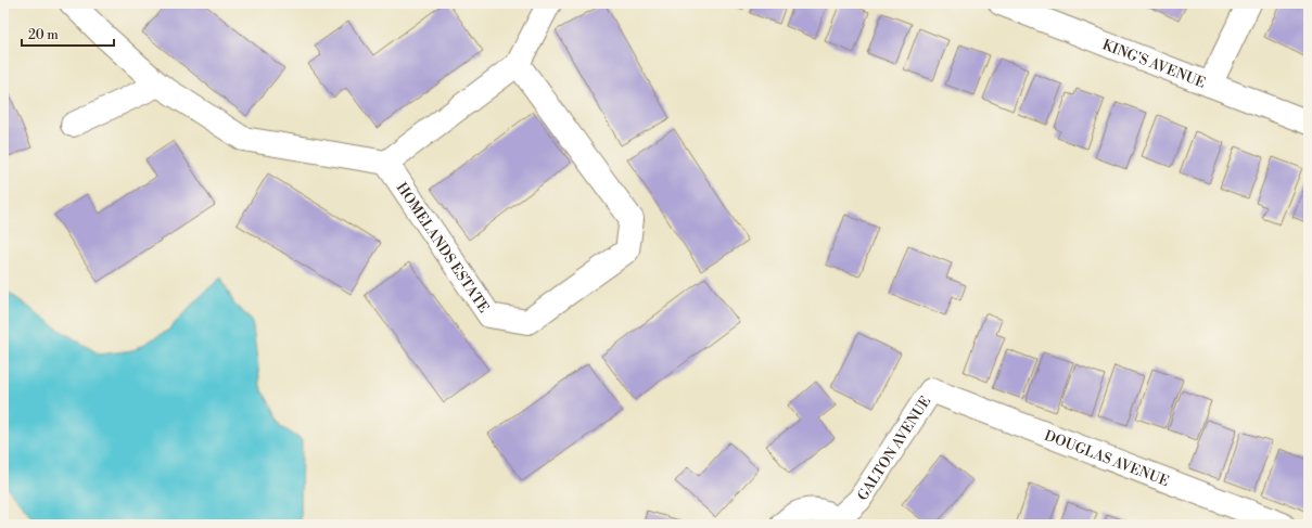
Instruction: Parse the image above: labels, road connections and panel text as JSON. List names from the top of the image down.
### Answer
{
  "streets": {
    "street": [
      "KING'S AVENUE",
      "HOMELANDS ESTATE",
      "GALTON AVENUE",
      "DOUGLAS AVENUE"
    ]
  },
  "crossings": [
    ["GALTON AVENUE", "DOUGLAS AVENUE"]
  ],
  "scale_bar": "20 m"
}
